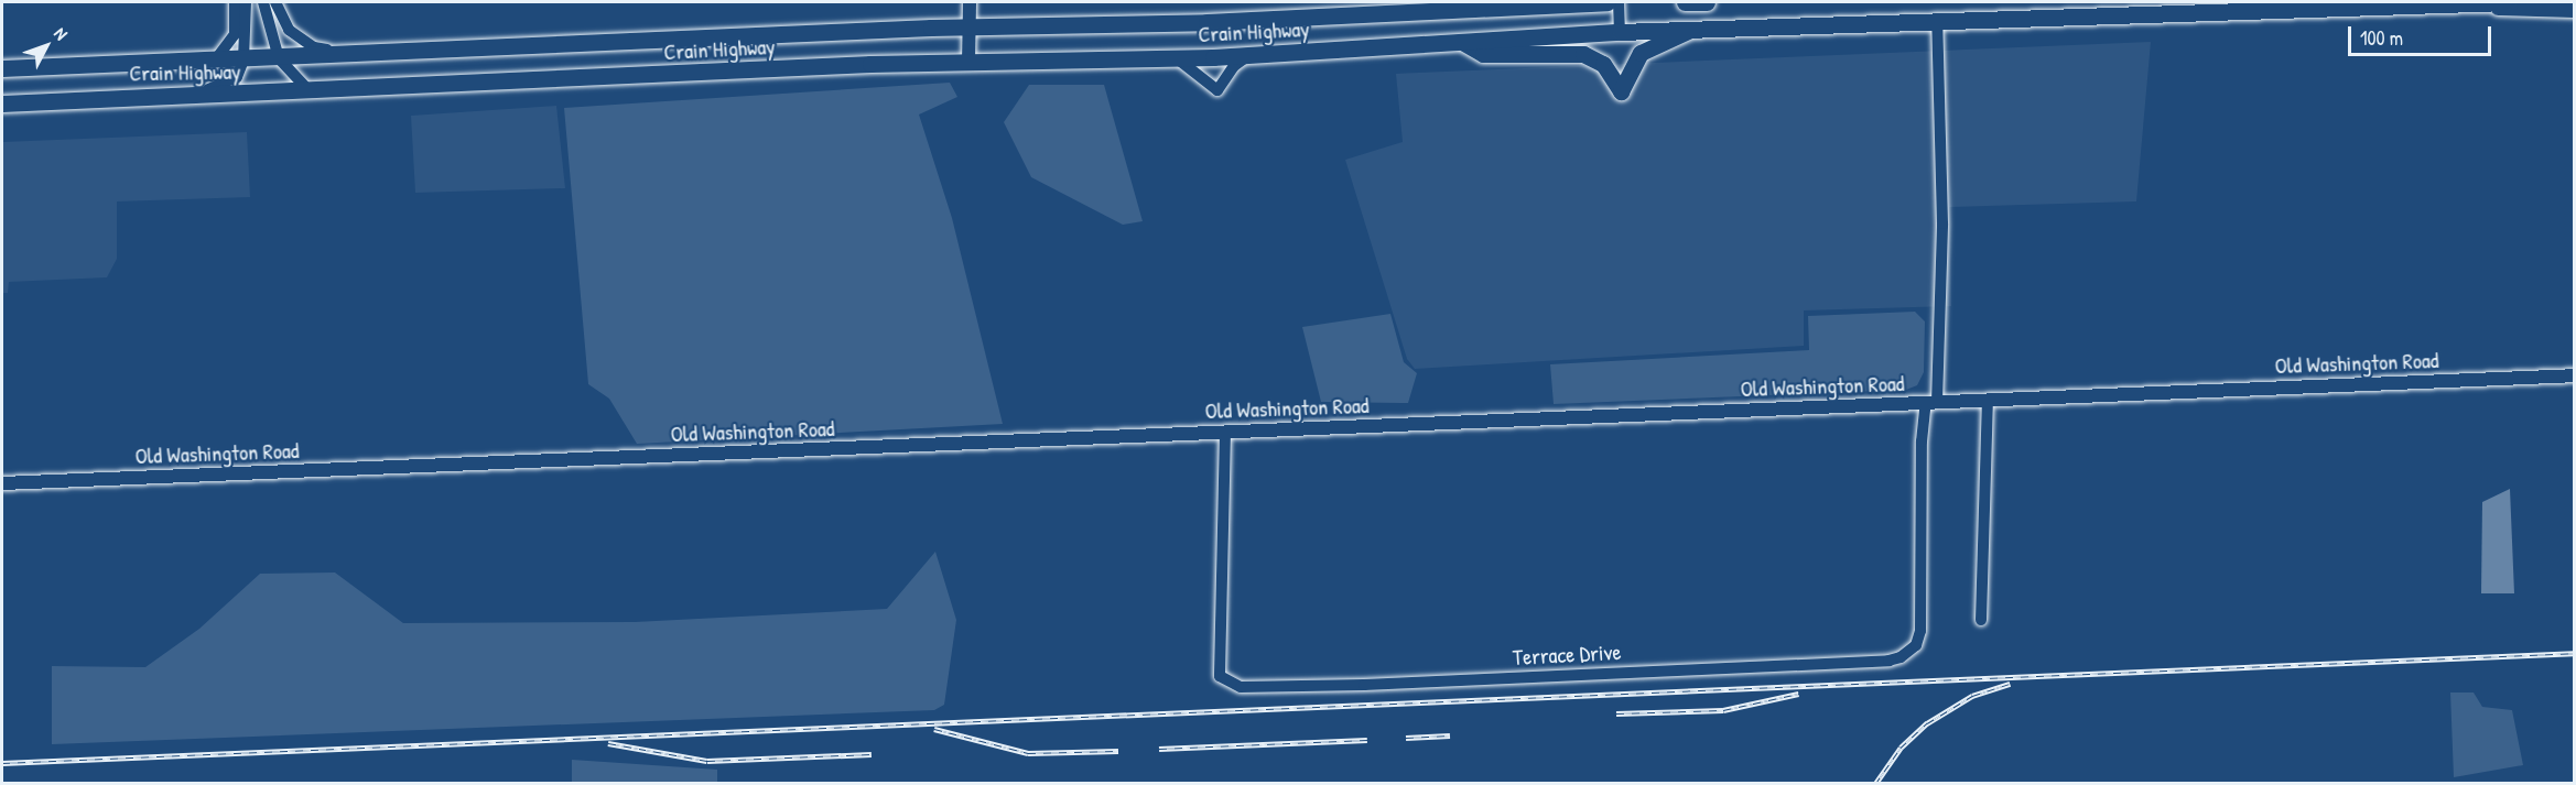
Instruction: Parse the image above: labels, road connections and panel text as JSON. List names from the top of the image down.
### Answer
{
  "streets": {
    "highway": ["Crain Highway"],
    "main road": ["Old Washington Road"],
    "street": ["Terrace Drive"]
  },
  "crossings": [
    ["Old Washington Road", "Terrace Drive"]
  ],
  "scale_bar": "100 m",
  "north": "top right"
}
